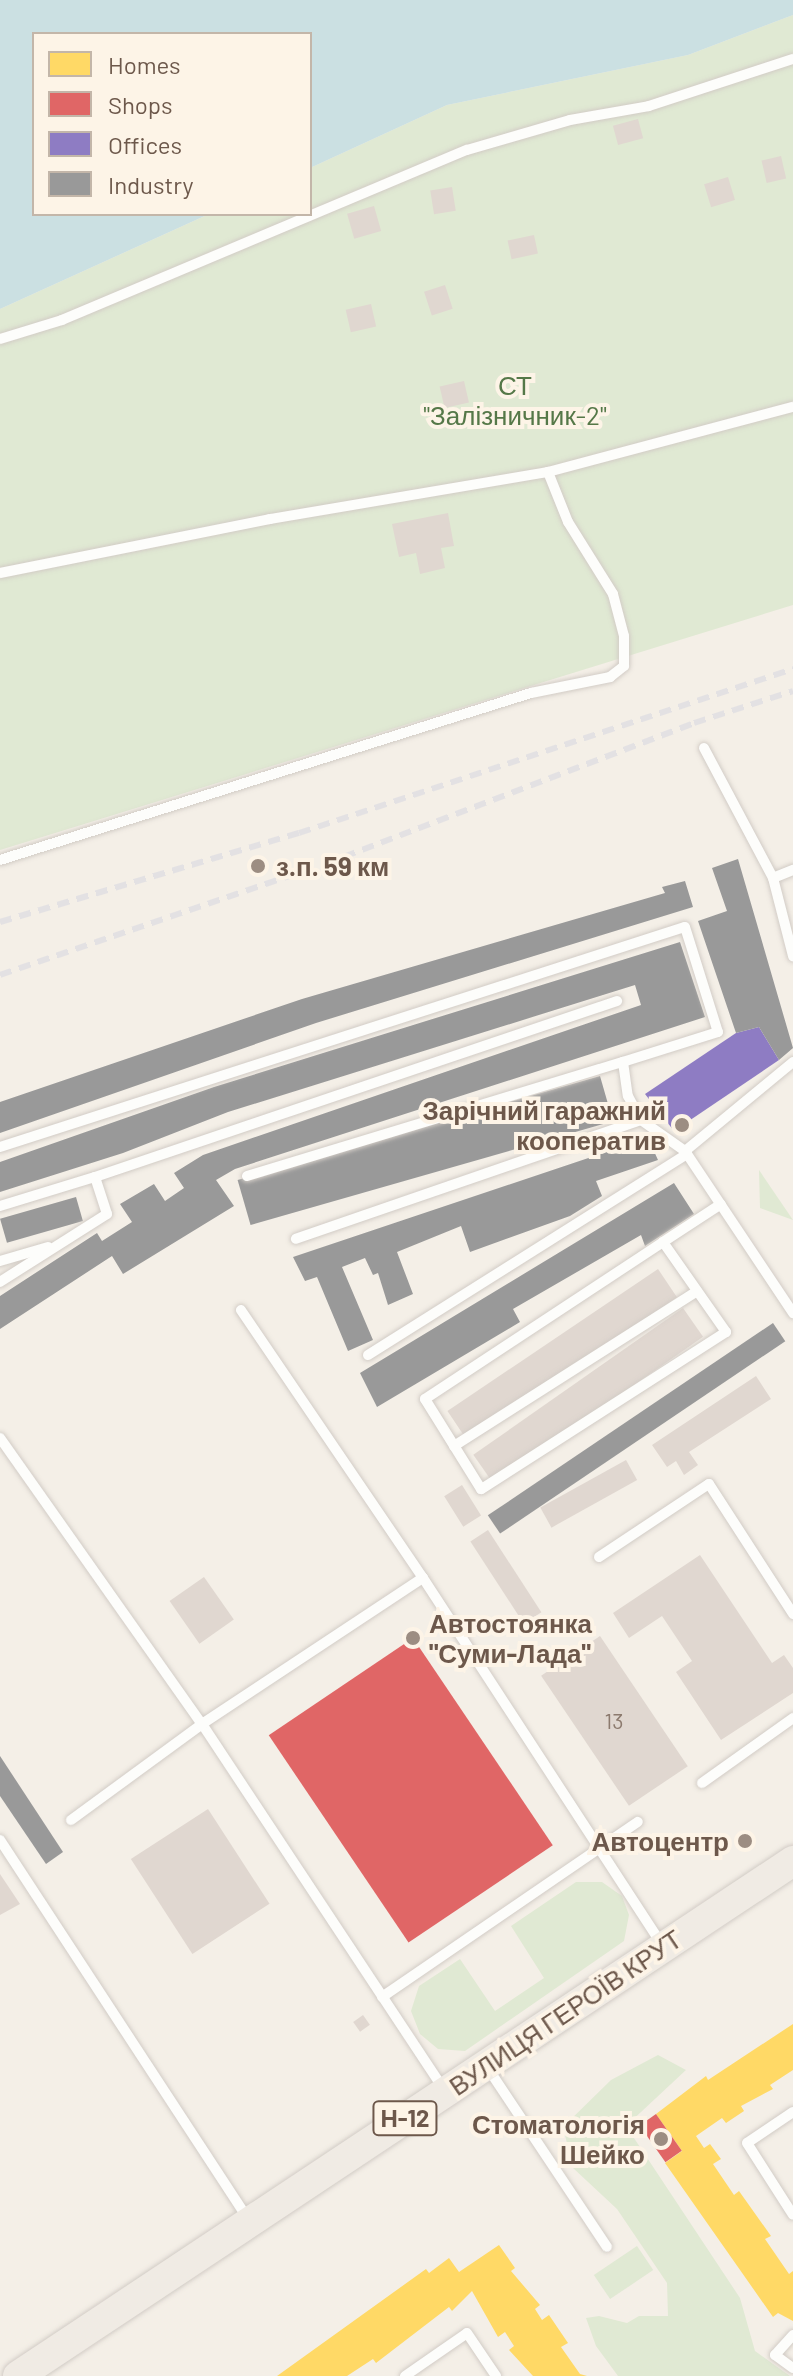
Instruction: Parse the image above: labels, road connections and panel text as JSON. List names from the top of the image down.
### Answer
{
  "streets": {
    "main road": ["ВУЛИЦЯ ГЕРОЇВ КРУТ", "Н-12"]
  },
  "parks": ["СТ \"Залізничник-2\""],
  "places": [
    "з.п. 59 км",
    "Зарічний гаражний кооператив",
    "Автостоянка \"Суми-Лада\"",
    "Автоцентр",
    "Стоматологія Шейко"
  ],
  "house_numbers": ["13"],
  "legend": [
    "Homes",
    "Shops",
    "Offices",
    "Industry"
  ]
}
